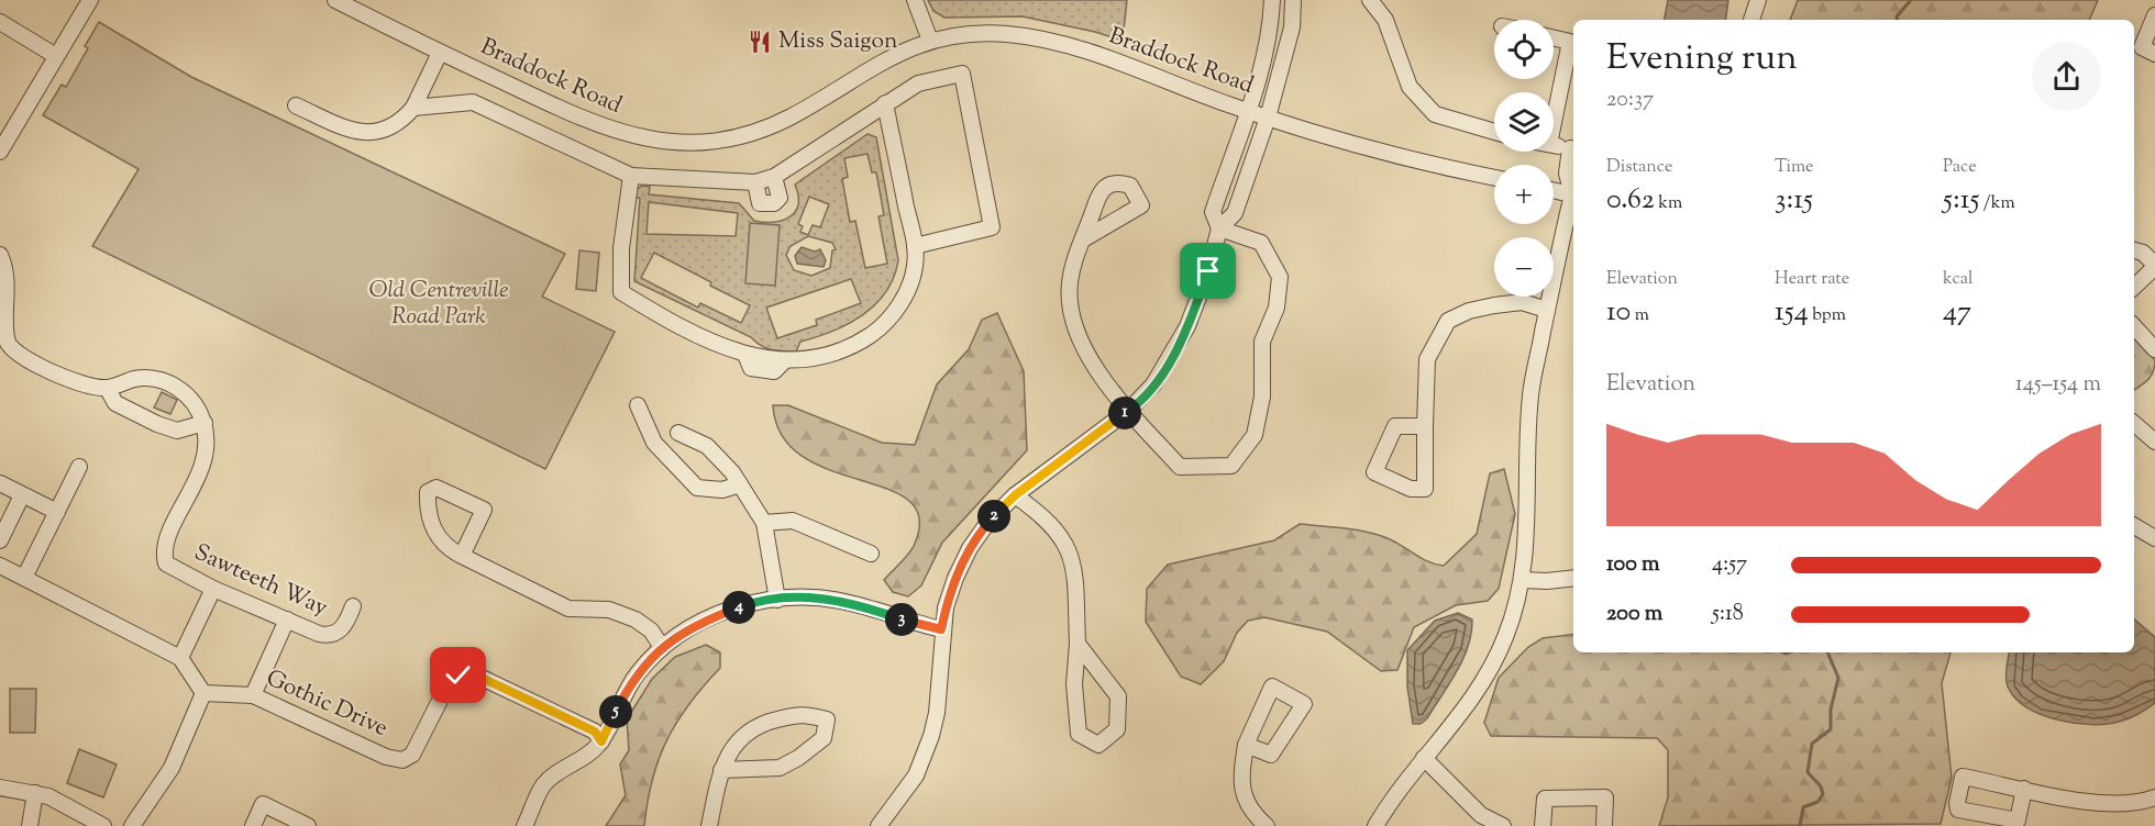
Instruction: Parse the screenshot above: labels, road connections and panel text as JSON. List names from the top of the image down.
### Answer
{
  "streets": {
    "street": ["Braddock Road", "Sawteeth Way", "Gothic Drive"]
  },
  "parks": ["Old Centreville Road Park"],
  "places": {
    "restaurant": ["Miss Saigon"]
  },
  "page": {
    "map_buttons": ["+", "−"],
    "heading": ["Evening run", "20:37"],
    "stats": [
      ["Distance", "0.62 km"],
      ["Time", "3:15"],
      ["Pace", "5:15 /km"],
      ["Elevation", "10 m"],
      ["Heart rate", "154 bpm"],
      ["kcal", "47"]
    ],
    "chart": ["Elevation", "145–154 m"],
    "pins": [
      "1",
      "2",
      "4",
      "3",
      "5"
    ],
    "list": [
      {
        "name": "100 m",
        "note": "4:57"
      },
      {
        "name": "200 m",
        "note": "5:18"
      }
    ]
  }
}
